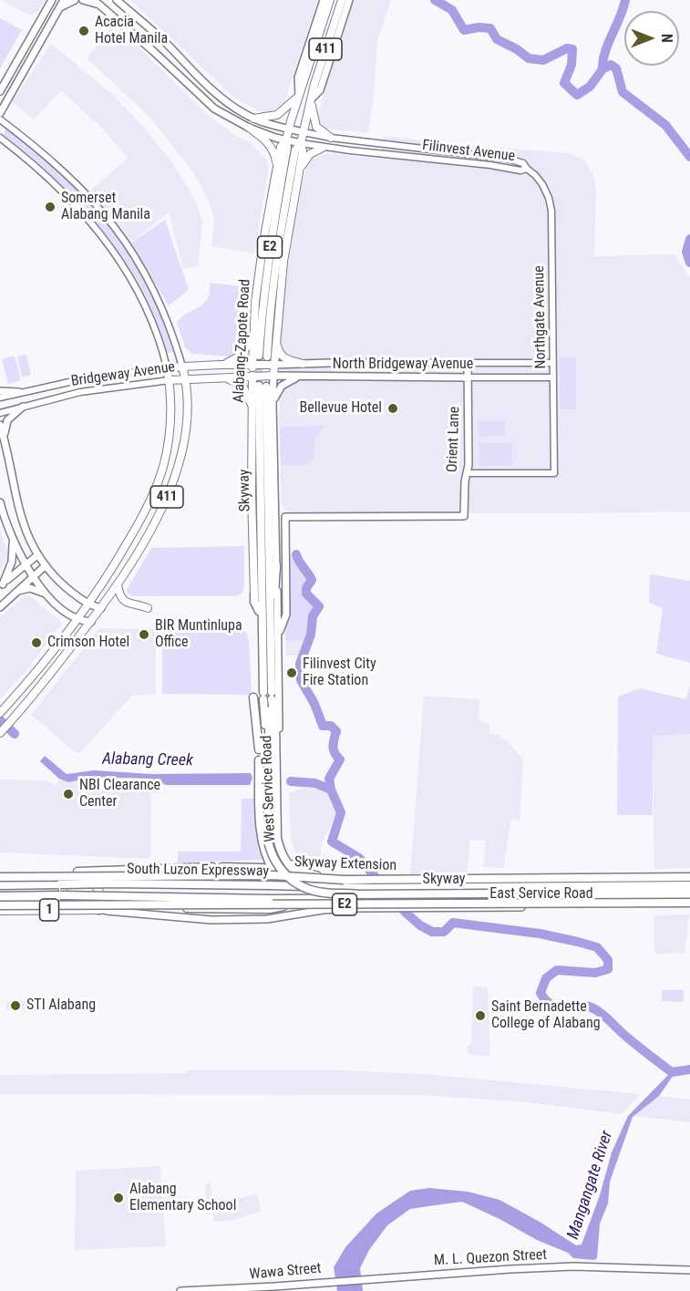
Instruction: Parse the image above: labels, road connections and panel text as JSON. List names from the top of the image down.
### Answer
{
  "streets": {
    "highway": [
      "E2",
      "Skyway",
      "Skyway Extension",
      "South Luzon Expressway"
    ],
    "main road": [
      "411",
      "Filinvest Avenue",
      "Alabang-Zapote Road",
      "North Bridgeway Avenue",
      "Bridgeway Avenue",
      "Orient Lane",
      "West Service Road",
      "East Service Road",
      "1",
      "M. L. Quezon Street",
      "Wawa Street"
    ],
    "street": ["Northgate Avenue"]
  },
  "crossings": [
    ["411", "Filinvest Avenue"],
    ["411", "E2"],
    ["411", "North Bridgeway Avenue"],
    ["411", "Bridgeway Avenue"],
    ["411", "West Service Road"],
    ["Filinvest Avenue", "E2"],
    ["Filinvest Avenue", "Northgate Avenue"],
    ["Filinvest Avenue", "Alabang-Zapote Road"],
    ["E2", "Alabang-Zapote Road"],
    ["E2", "Skyway"],
    ["E2", "East Service Road"],
    ["Northgate Avenue", "North Bridgeway Avenue"],
    ["Northgate Avenue", "Orient Lane"],
    ["Alabang-Zapote Road", "North Bridgeway Avenue"],
    ["Alabang-Zapote Road", "Bridgeway Avenue"],
    ["North Bridgeway Avenue", "Bridgeway Avenue"],
    ["North Bridgeway Avenue", "Orient Lane"],
    ["North Bridgeway Avenue", "West Service Road"],
    ["Skyway", "South Luzon Expressway"],
    ["West Service Road", "Skyway Extension"],
    ["Skyway Extension", "South Luzon Expressway"],
    ["Skyway Extension", "1"],
    ["South Luzon Expressway", "1"],
    ["East Service Road", "1"],
    ["M. L. Quezon Street", "Wawa Street"]
  ],
  "water": ["Alabang Creek", "Mangangate River"],
  "places": [
    "Acacia Hotel Manila",
    "Somerset Alabang Manila",
    "Bellevue Hotel",
    "BIR Muntinlupa Office",
    "Crimson Hotel",
    "Filinvest City Fire Station",
    "NBI Clearance Center",
    "STI Alabang",
    "Saint Bernadette College of Alabang",
    "Alabang Elementary School"
  ],
  "north": "right"
}
